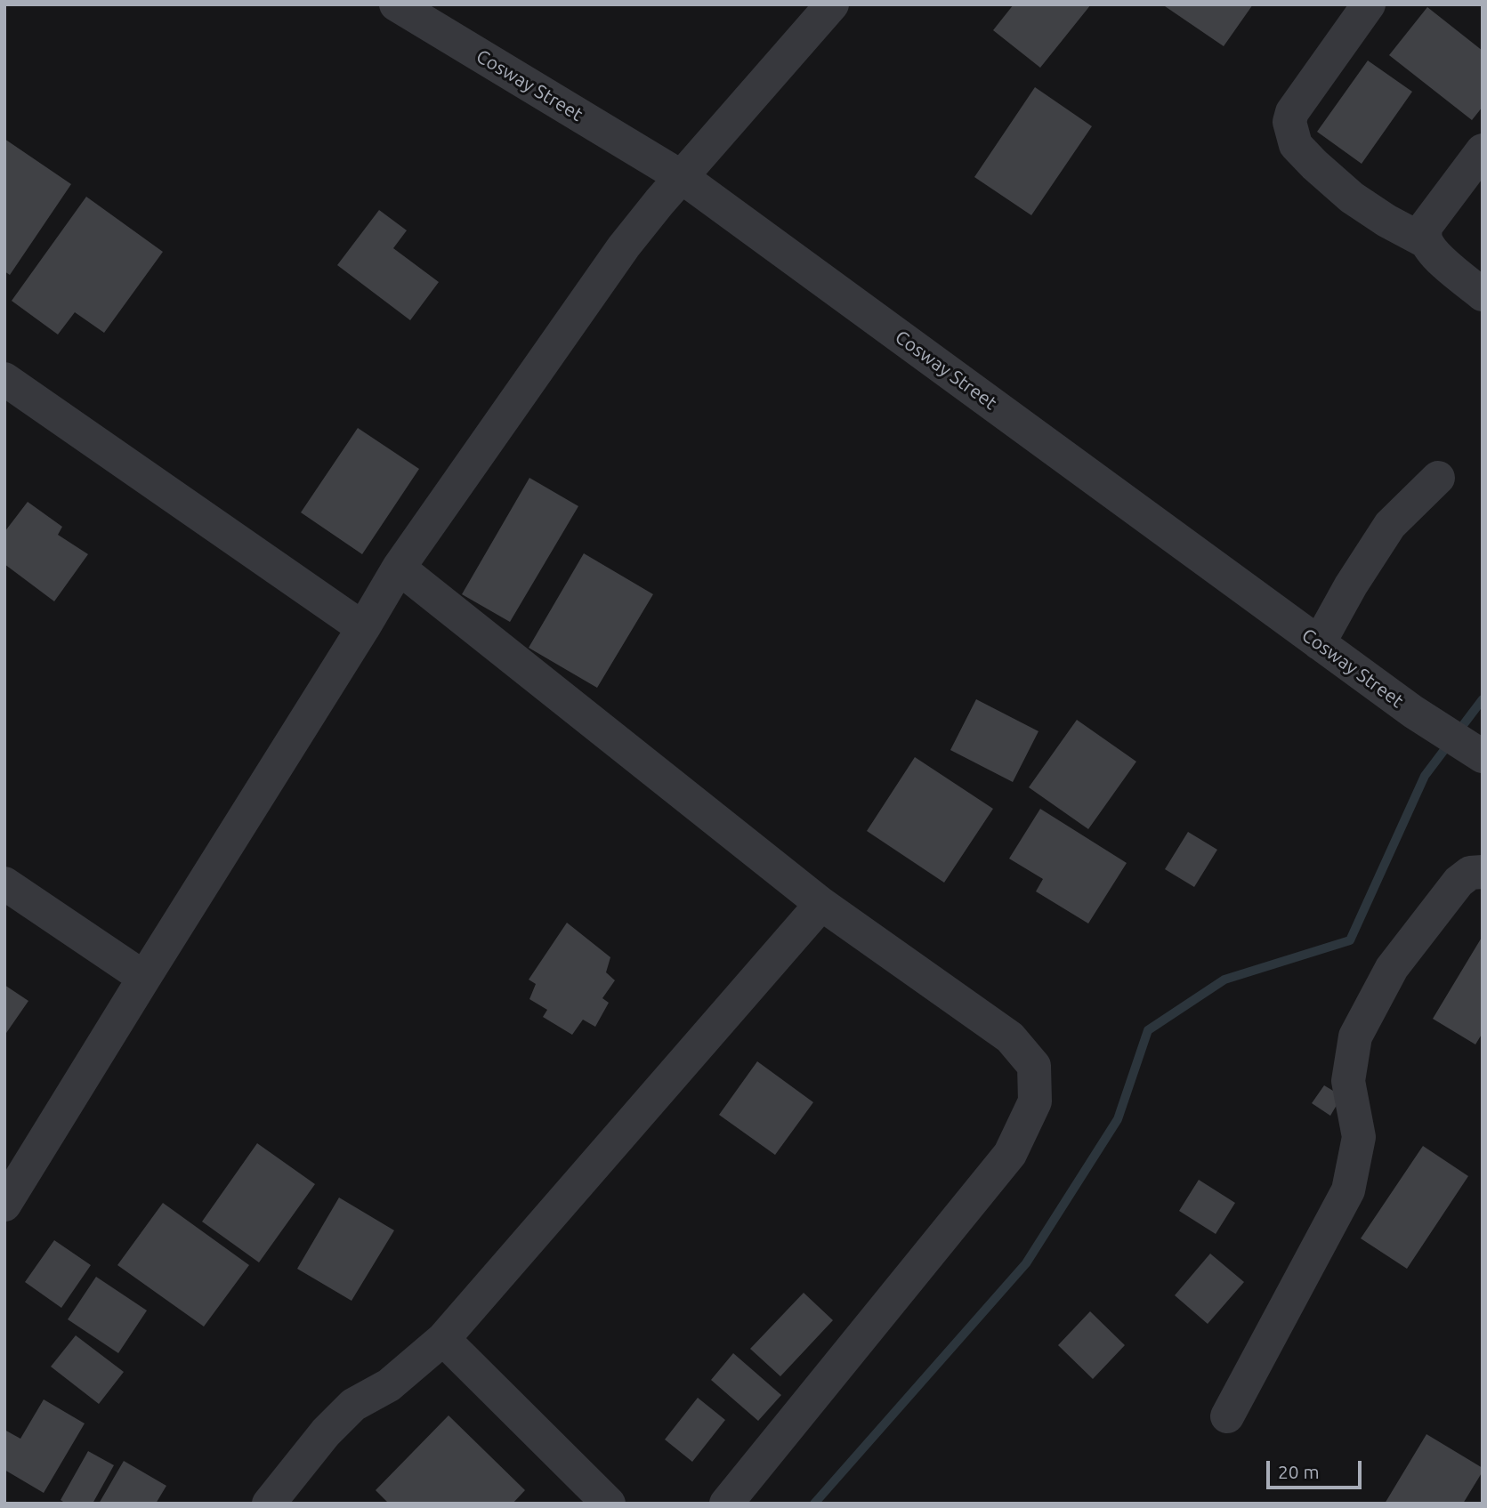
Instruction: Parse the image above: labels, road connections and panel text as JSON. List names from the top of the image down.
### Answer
{
  "streets": {
    "street": ["Cosway Street"]
  },
  "scale_bar": "20 m"
}
